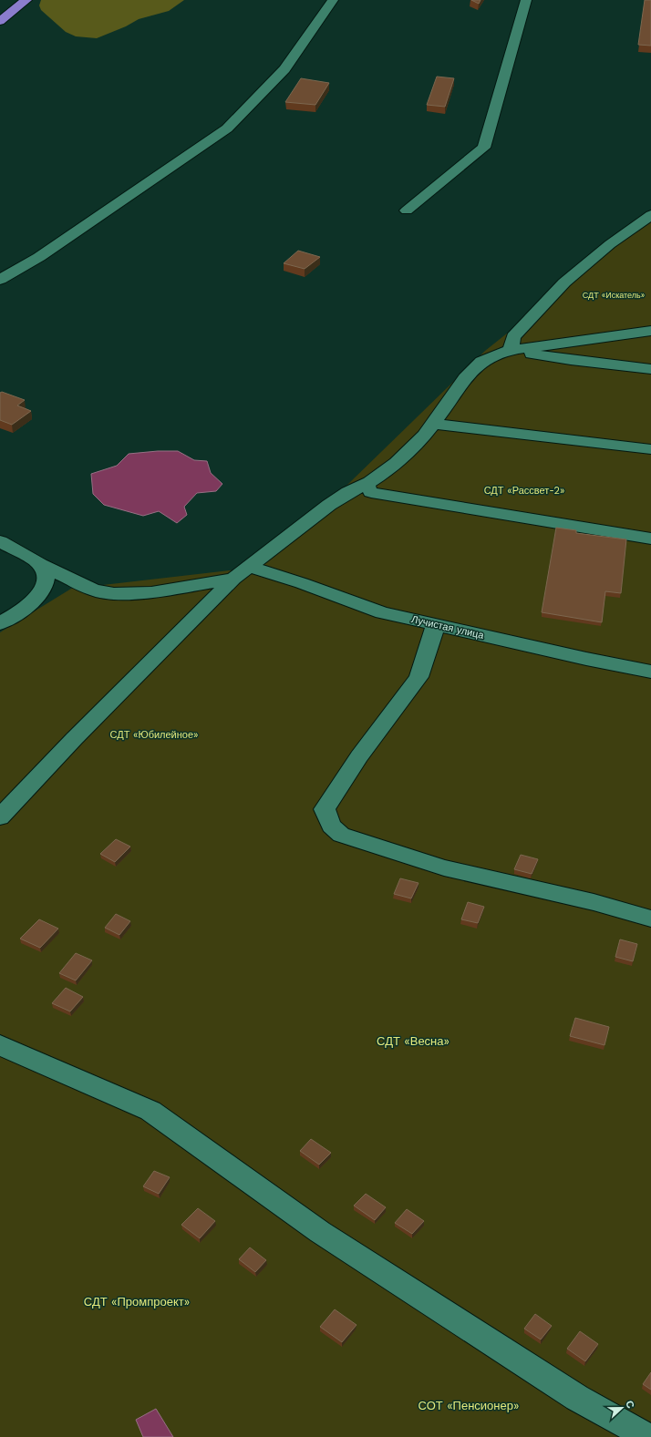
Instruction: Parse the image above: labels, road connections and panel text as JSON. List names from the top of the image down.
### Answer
{
  "streets": {
    "street": ["Лучистая улица"]
  },
  "parks": [
    "СДТ «Искатель»",
    "СДТ «Рассвет-2»",
    "СДТ «Юбилейное»",
    "СДТ «Весна»",
    "СДТ «Промпроект»",
    "СОТ «Пенсионер»"
  ],
  "north": "right"
}
